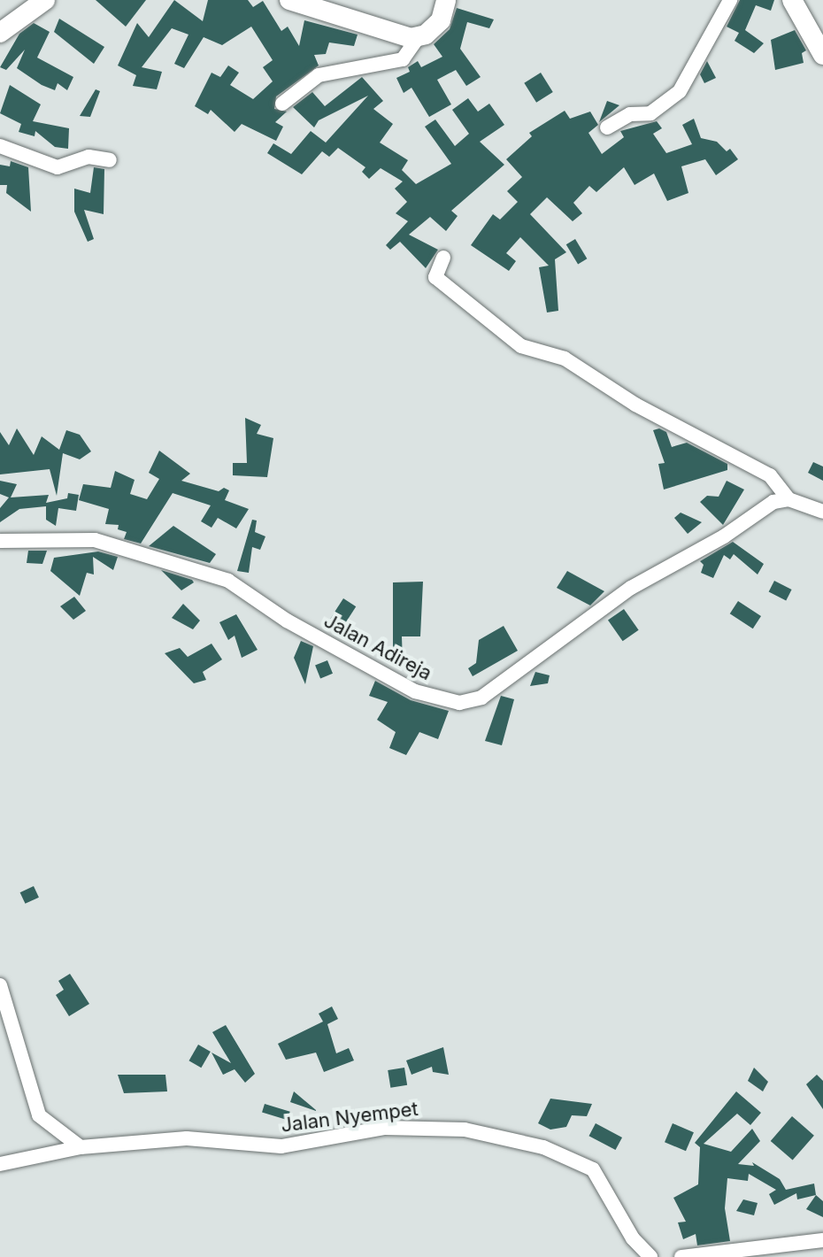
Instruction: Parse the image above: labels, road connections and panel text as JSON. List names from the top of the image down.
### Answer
{
  "streets": {
    "street": ["Jalan Adireja", "Jalan Nyempet"]
  }
}
